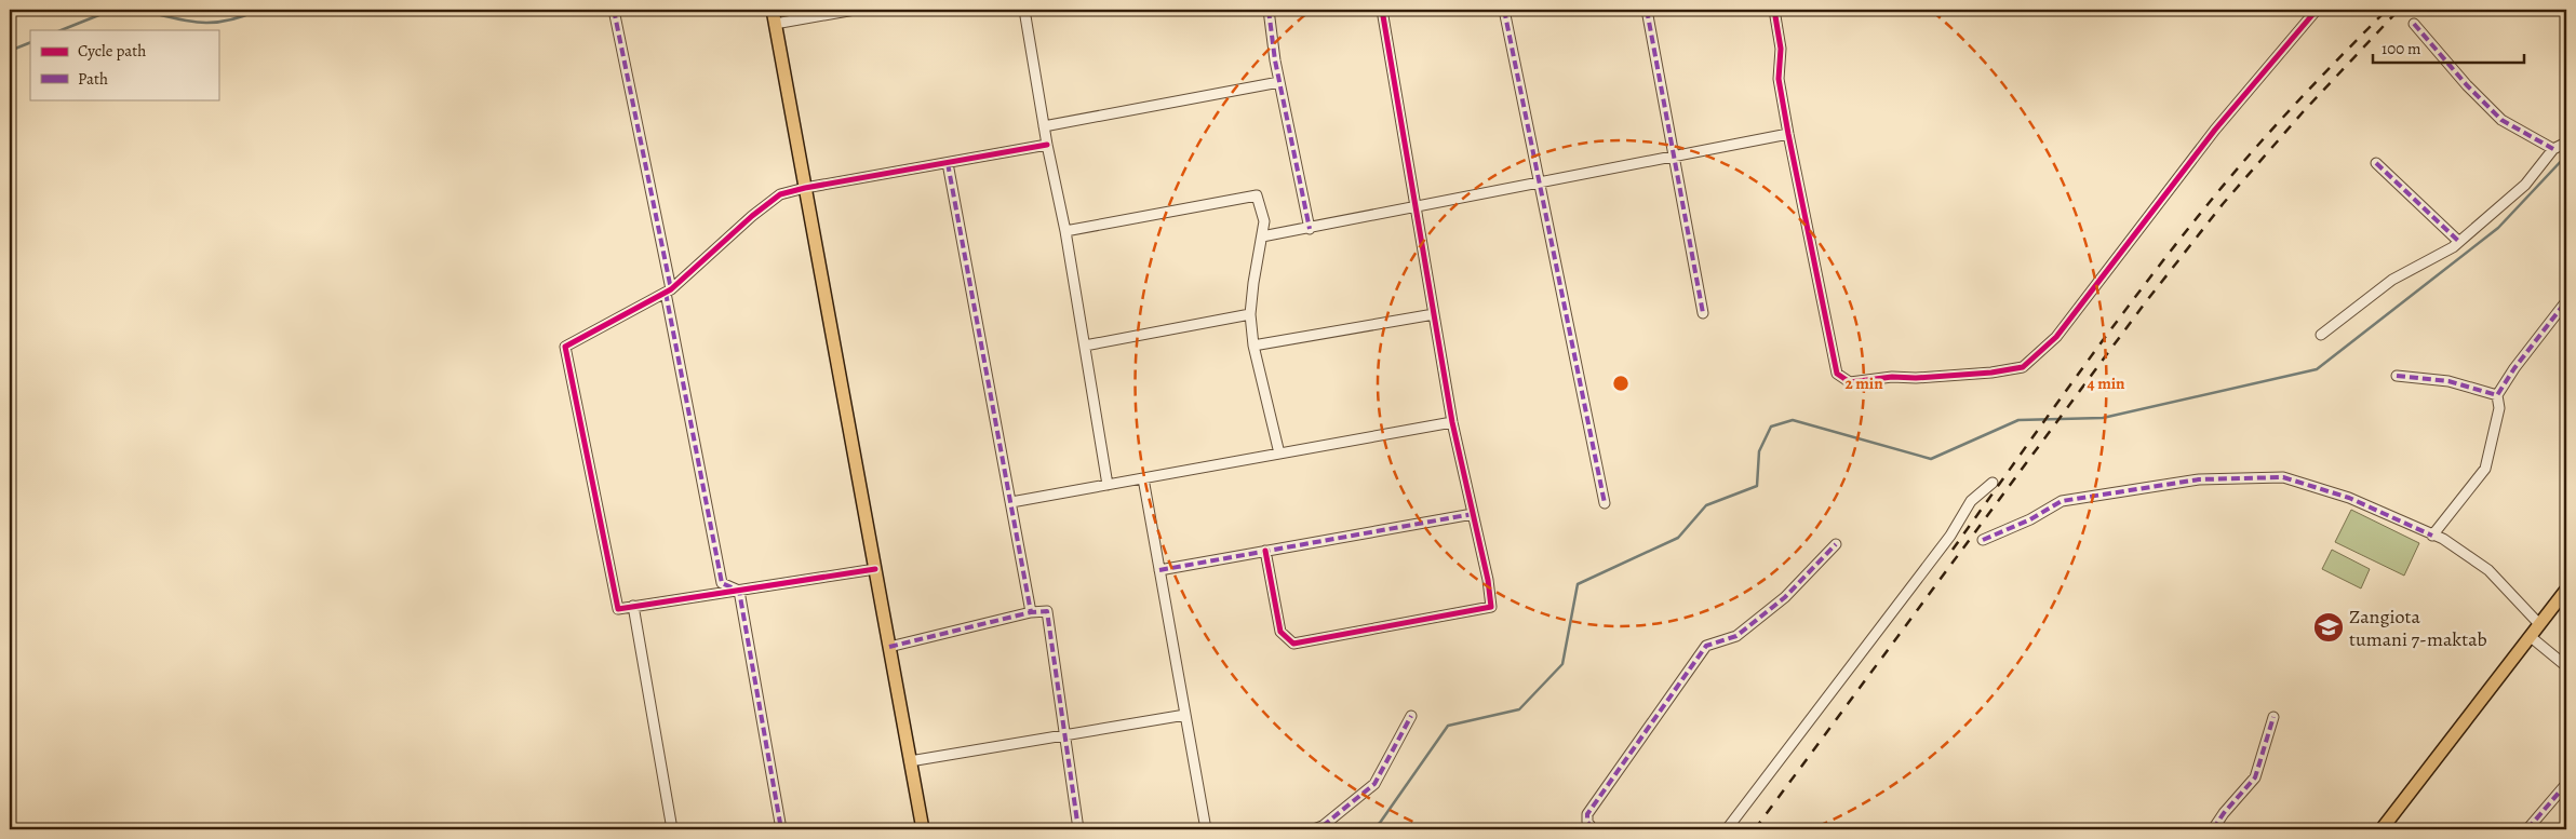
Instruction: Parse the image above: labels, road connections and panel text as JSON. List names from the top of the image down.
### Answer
{
  "places": {
    "school or university": ["Zangiota tumani 7-maktab"]
  },
  "legend": ["Cycle path", "Path"],
  "scale_bar": "100 m",
  "rings": ["2 min", "4 min"]
}
